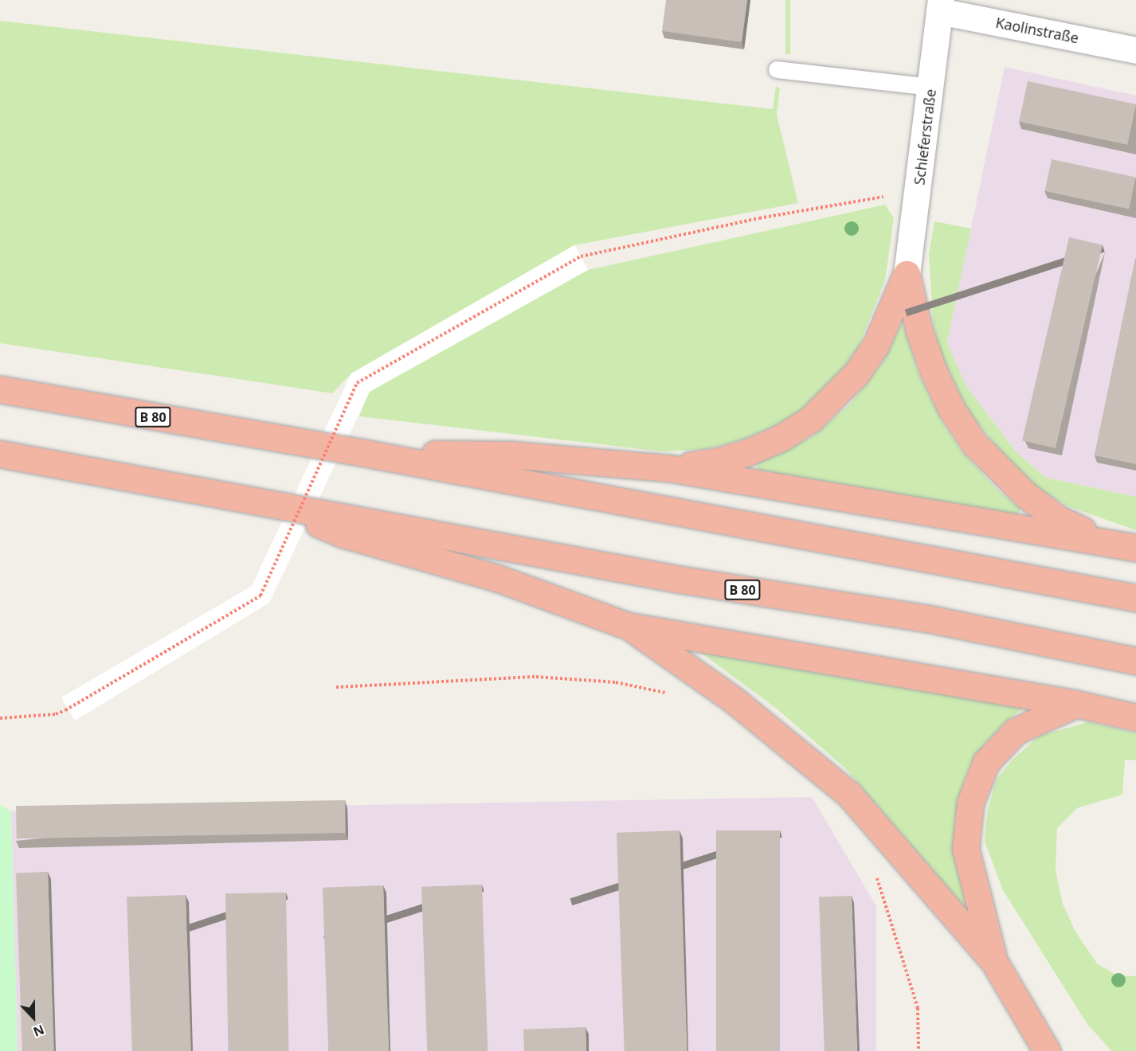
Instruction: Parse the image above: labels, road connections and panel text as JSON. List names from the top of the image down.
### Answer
{
  "streets": {
    "highway": ["B 80"],
    "street": ["Kaolinstraße", "Schieferstraße"]
  },
  "crossings": [
    ["Kaolinstraße", "Schieferstraße"]
  ],
  "north": "bottom"
}
